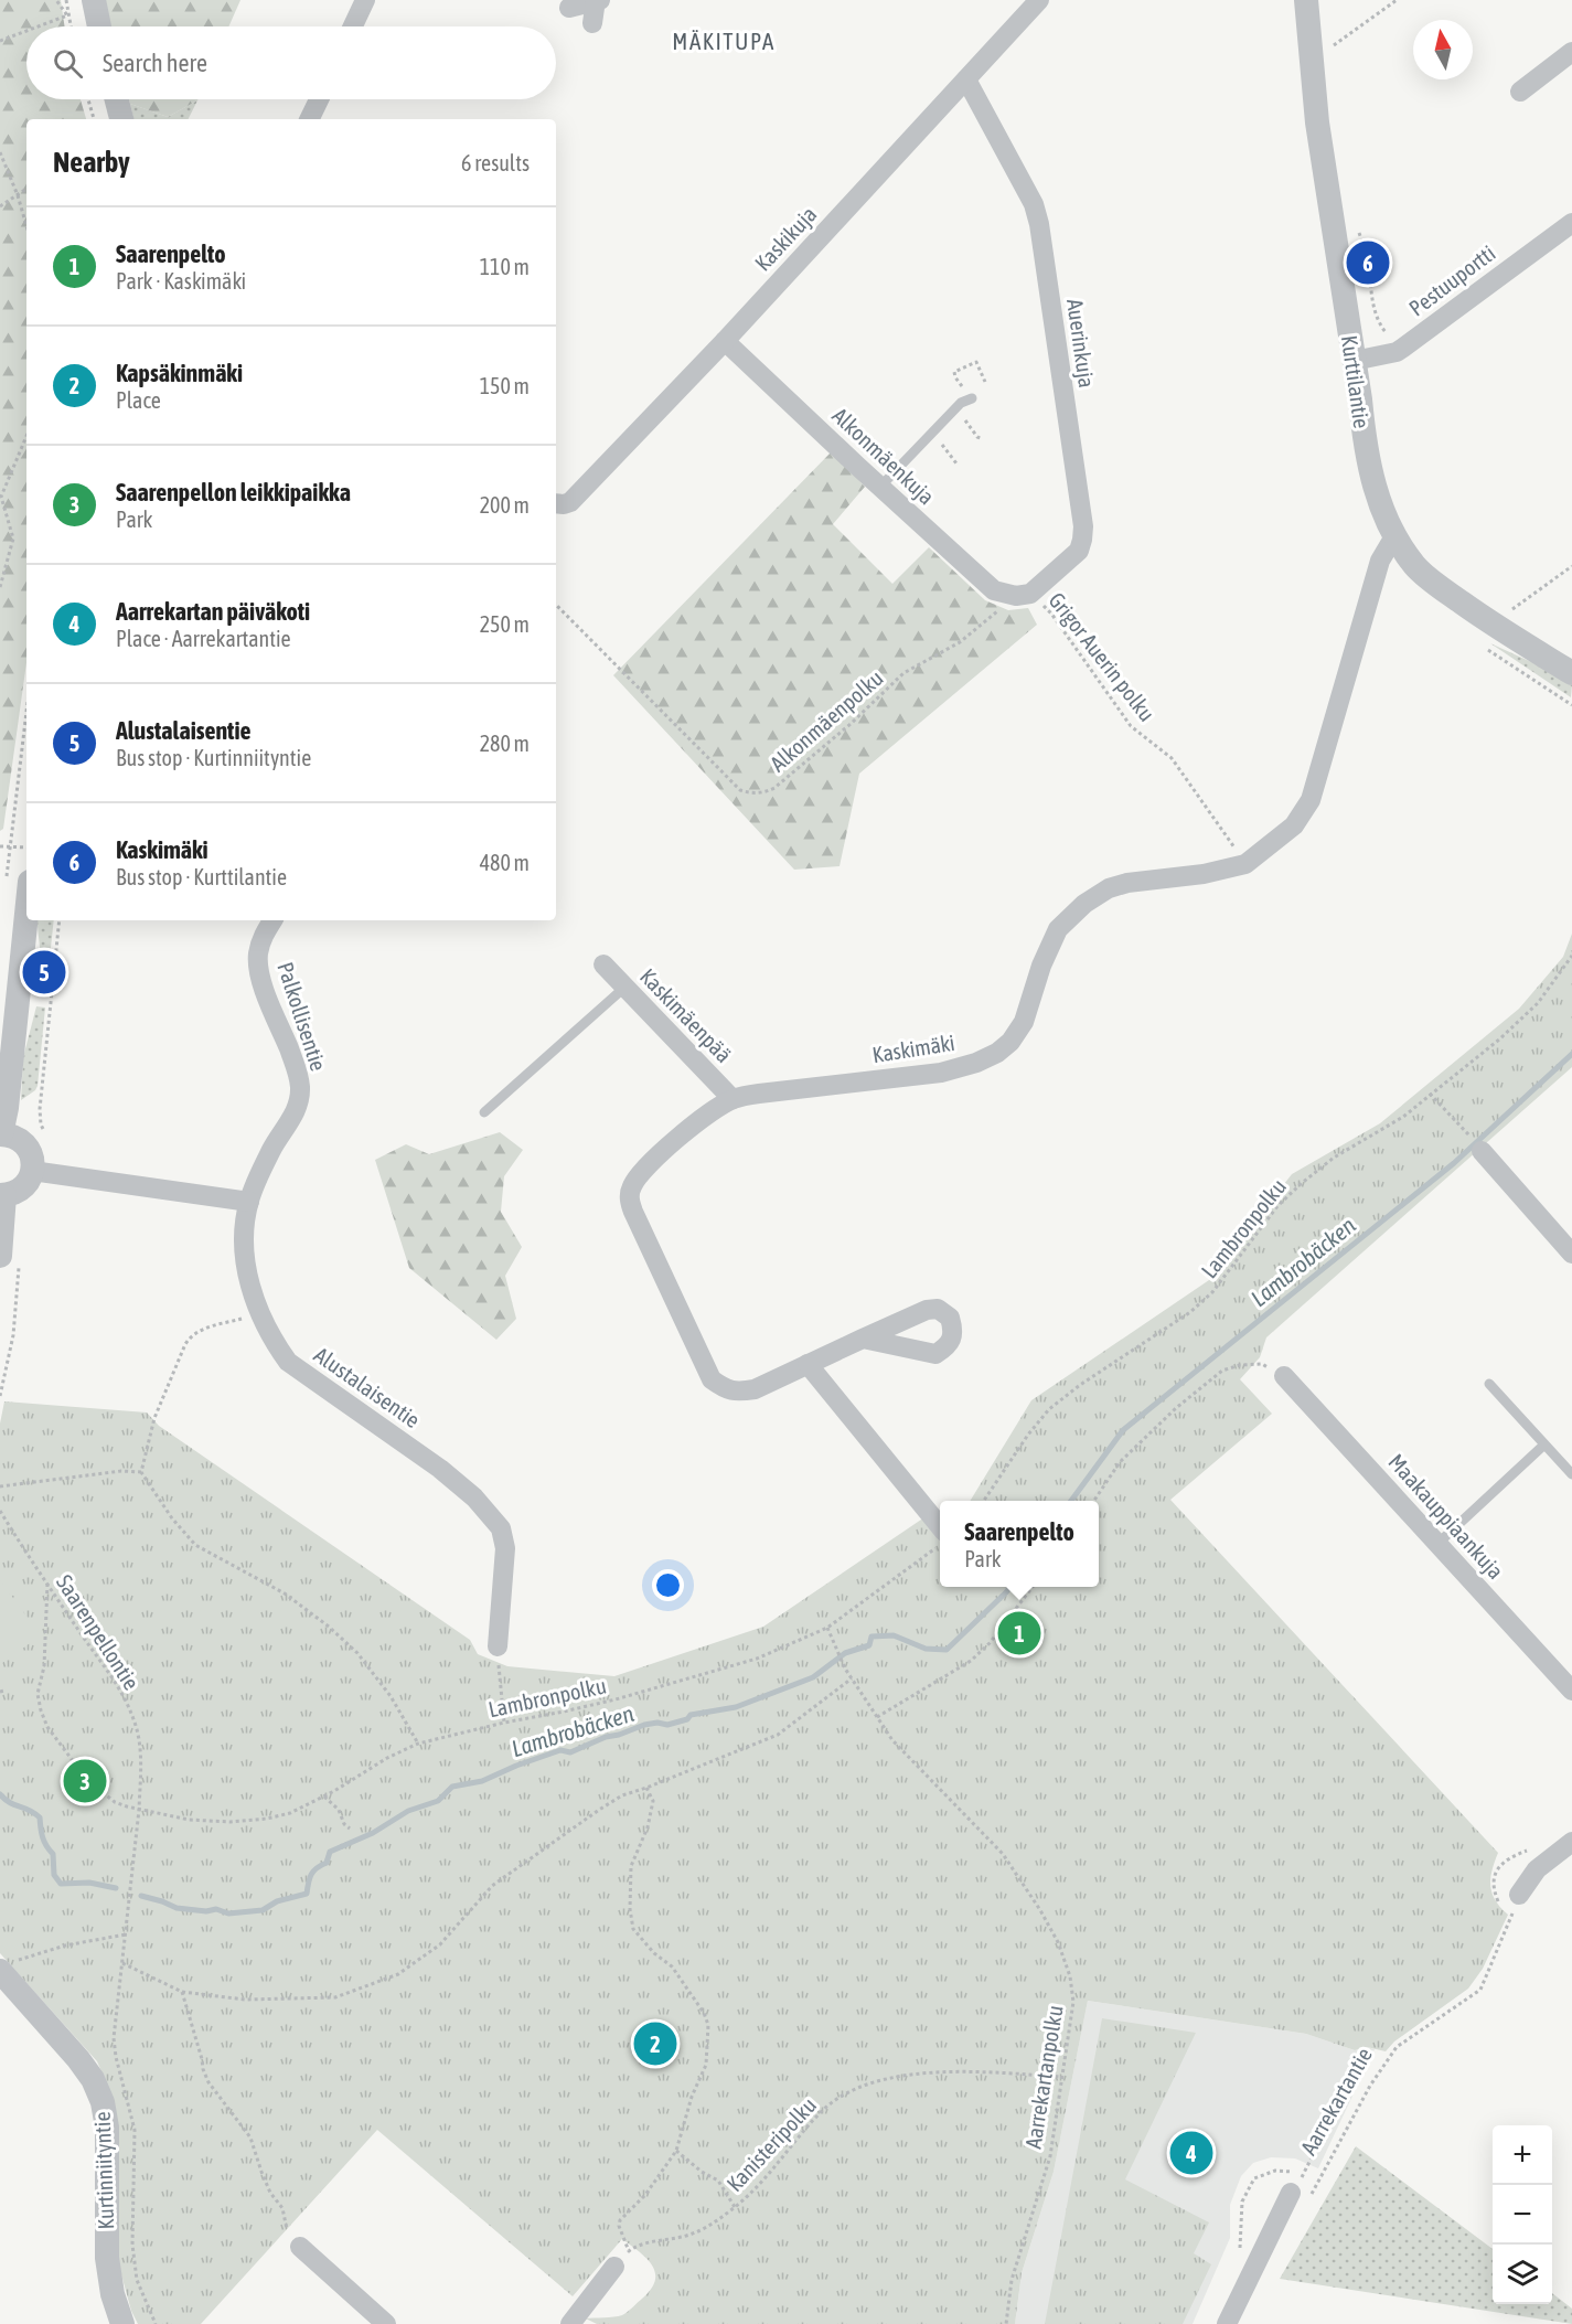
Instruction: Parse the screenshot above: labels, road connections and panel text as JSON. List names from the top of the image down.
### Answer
{
  "streets": {
    "street": [
      "Kaskikuja",
      "Pestuuportti",
      "Auerinkuja",
      "Kurttilantie",
      "Alkonmäenkuja",
      "Kaskimäenpää",
      "Palkollisentie",
      "Kaskimäki",
      "Alustalaisentie",
      "Maakauppiaankuja",
      "Kurtinniityntie"
    ],
    "path": [
      "Grigor Auerin polku",
      "Alkonmäenpolku",
      "Lambronpolku",
      "Saarenpellontie",
      "Aarrekartanpolku",
      "Aarrekartantie",
      "Kanisteripolku"
    ]
  },
  "crossings": [
    ["Kaskikuja", "Auerinkuja"],
    ["Kaskikuja", "Alkonmäenkuja"],
    ["Pestuuportti", "Kurttilantie"],
    ["Auerinkuja", "Alkonmäenkuja"],
    ["Auerinkuja", "Grigor Auerin polku"],
    ["Auerinkuja", "Alkonmäenpolku"],
    ["Kurttilantie", "Kaskimäki"],
    ["Alkonmäenkuja", "Grigor Auerin polku"],
    ["Alkonmäenkuja", "Alkonmäenpolku"],
    ["Grigor Auerin polku", "Alkonmäenpolku"],
    ["Grigor Auerin polku", "Kaskimäki"],
    ["Kaskimäenpää", "Kaskimäki"],
    ["Palkollisentie", "Alustalaisentie"],
    ["Lambronpolku", "Saarenpellontie"],
    ["Lambronpolku", "Aarrekartanpolku"],
    ["Aarrekartanpolku", "Kanisteripolku"]
  ],
  "districts": ["MÄKITUPA"],
  "water": ["Lambrobäcken"],
  "north": "top",
  "page": {
    "search": "Search here",
    "heading": ["Nearby", "6 results"],
    "list": [
      {
        "mark": "1",
        "name": "Saarenpelto",
        "note": "Park · Kaskimäki",
        "value": "110 m"
      },
      {
        "mark": "2",
        "name": "Kapsäkinmäki",
        "note": "Place",
        "value": "150 m"
      },
      {
        "mark": "3",
        "name": "Saarenpellon leikkipaikka",
        "note": "Park",
        "value": "200 m"
      },
      {
        "mark": "4",
        "name": "Aarrekartan päiväkoti",
        "note": "Place · Aarrekartantie",
        "value": "250 m"
      },
      {
        "mark": "5",
        "name": "Alustalaisentie",
        "note": "Bus stop · Kurtinniityntie",
        "value": "280 m"
      },
      {
        "mark": "6",
        "name": "Kaskimäki",
        "note": "Bus stop · Kurttilantie",
        "value": "480 m"
      }
    ],
    "pins": [
      "6",
      "5",
      "1",
      "3",
      "2",
      "4"
    ],
    "popup": ["Saarenpelto", "Park"],
    "map_buttons": ["+", "−"]
  }
}
